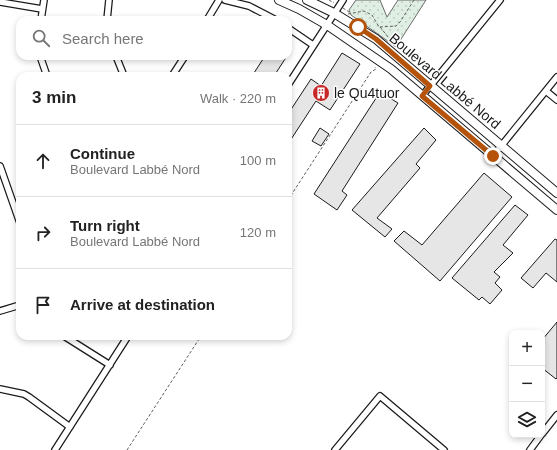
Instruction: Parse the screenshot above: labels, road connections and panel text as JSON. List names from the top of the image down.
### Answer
{
  "streets": {
    "main road": ["Boulevard Labbé Nord"]
  },
  "places": {
    "building": ["le Qu4tuor"]
  },
  "page": {
    "search": "Search here",
    "heading": ["3 min", "Walk · 220 m"],
    "list": [
      ["Continue", "Boulevard Labbé Nord", "100 m"],
      ["Turn right", "Boulevard Labbé Nord", "120 m"],
      "Arrive at destination"
    ],
    "map_buttons": ["+", "−"]
  }
}
